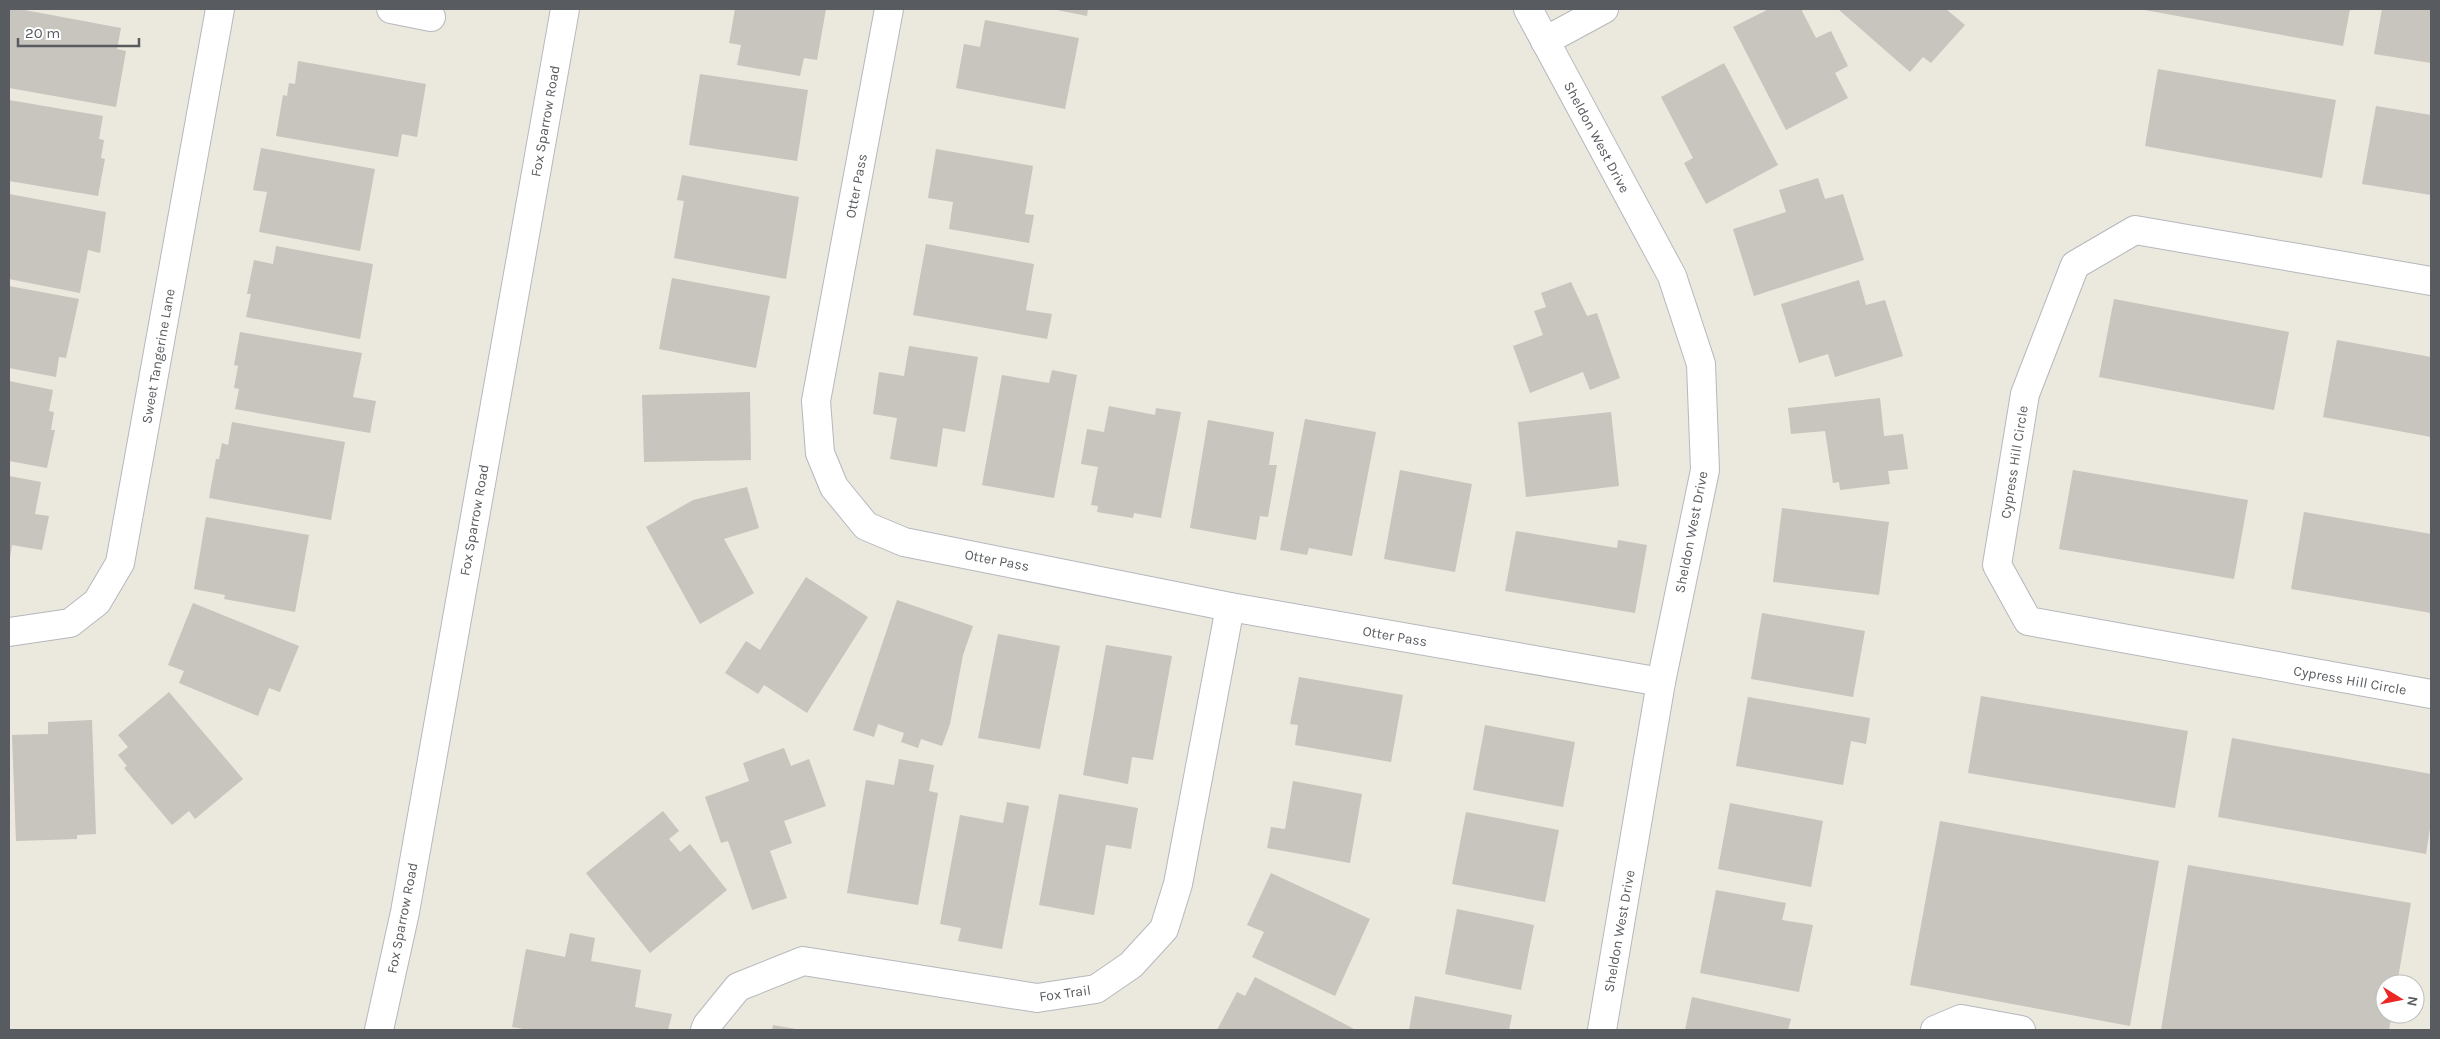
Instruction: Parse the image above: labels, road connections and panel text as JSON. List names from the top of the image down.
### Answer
{
  "streets": {
    "street": [
      "Fox Sparrow Road",
      "Sheldon West Drive",
      "Otter Pass",
      "Sweet Tangerine Lane",
      "Cypress Hill Circle",
      "Fox Trail"
    ]
  },
  "crossings": [
    ["Sheldon West Drive", "Otter Pass"],
    ["Otter Pass", "Fox Trail"]
  ],
  "scale_bar": "20 m",
  "north": "right"
}
